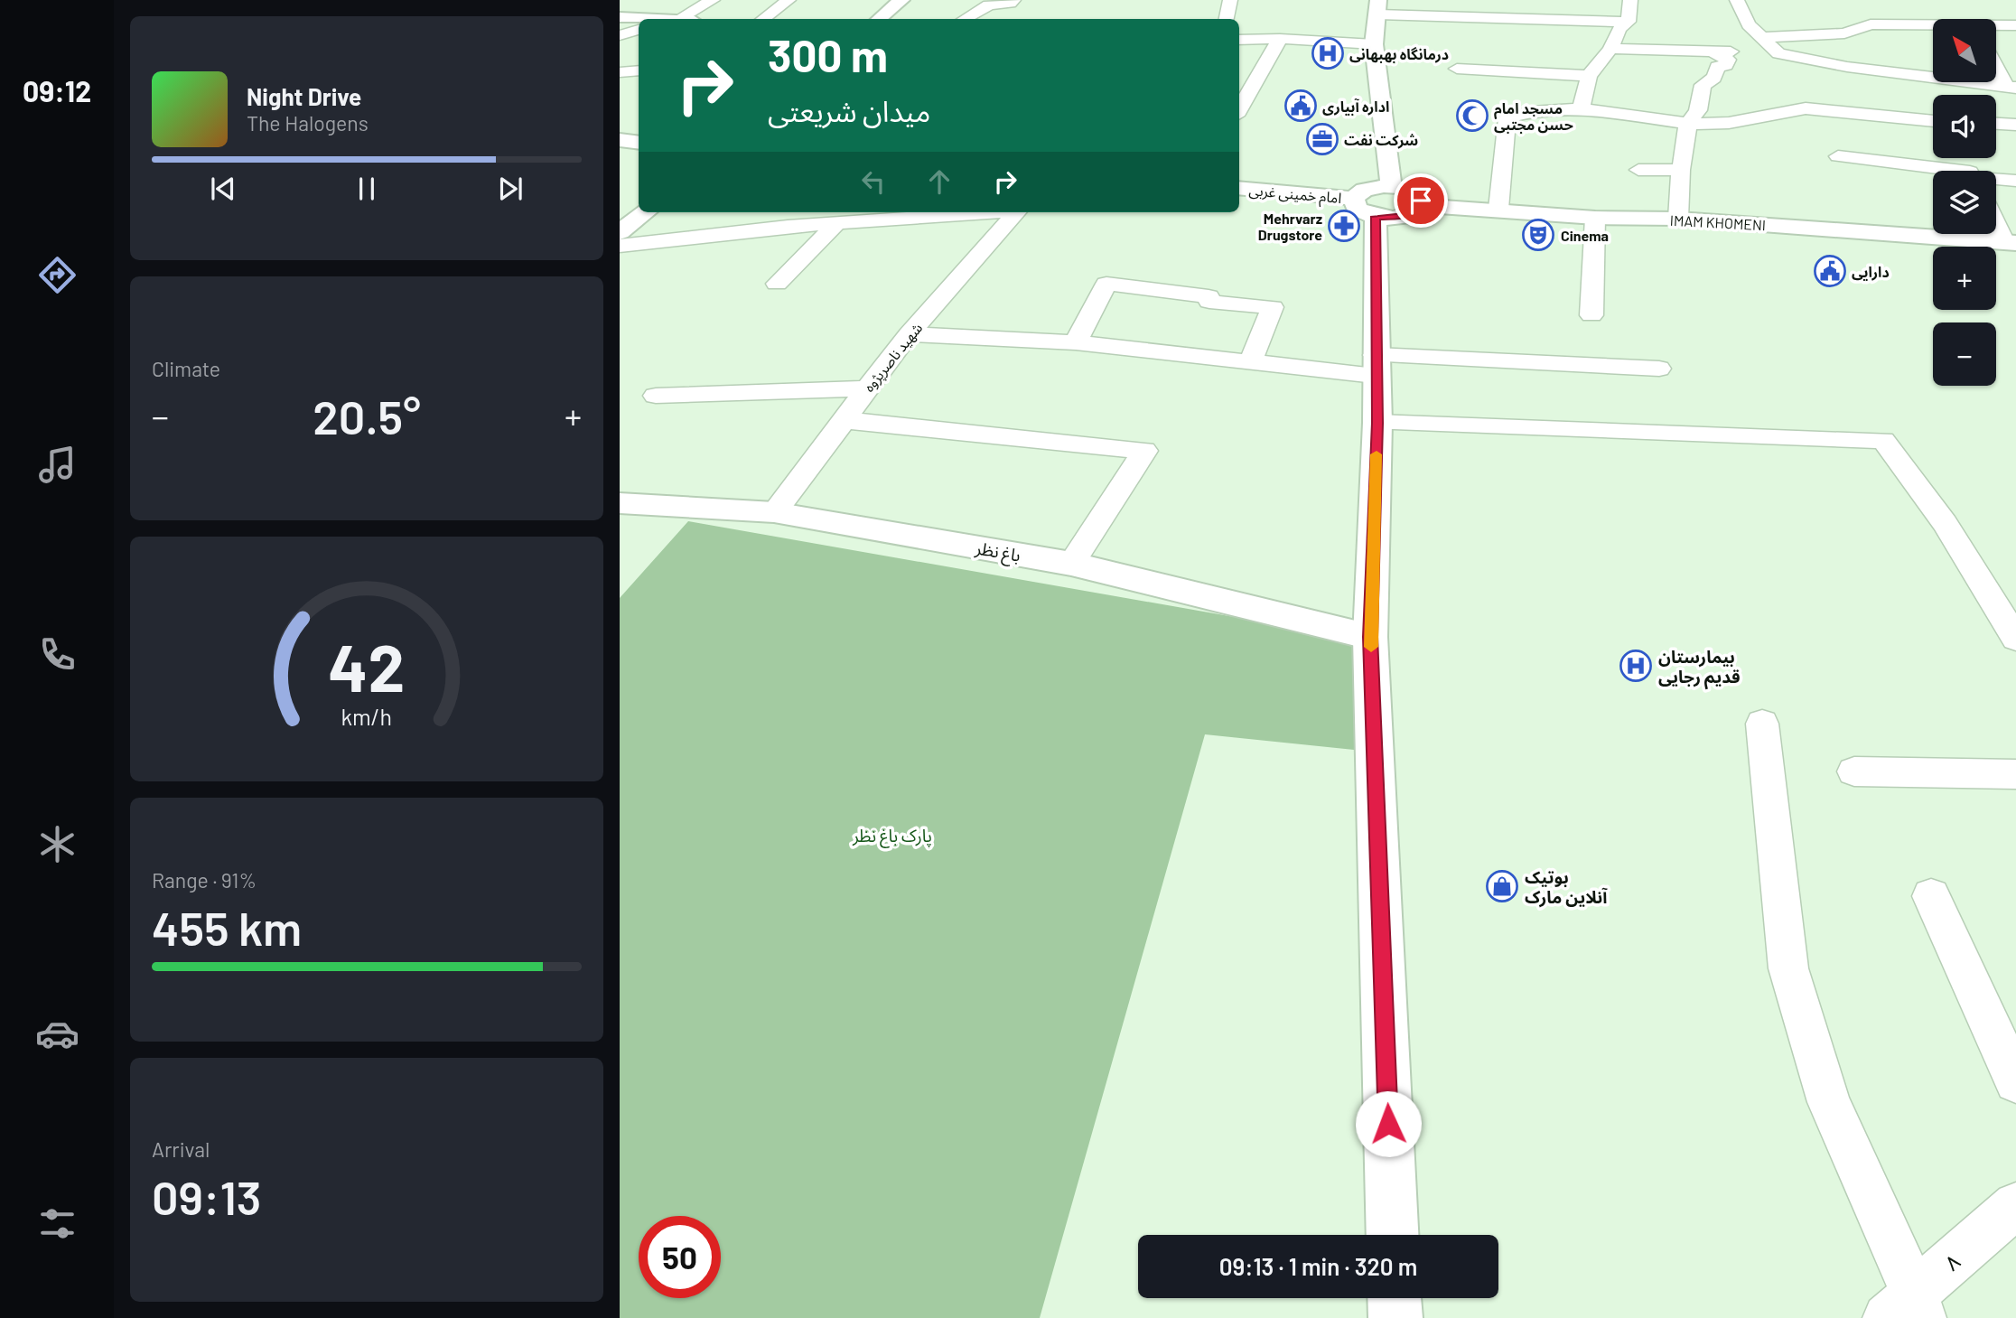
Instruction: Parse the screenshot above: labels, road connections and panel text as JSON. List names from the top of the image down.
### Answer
{
  "streets": {
    "main road": ["امام خمینی غربی", "IMAM KHOMENI", "باغ نظر"],
    "street": ["شهید ناصرپژوه", "۸"]
  },
  "crossings": [
    ["شهید ناصرپژوه", "باغ نظر"]
  ],
  "parks": ["پارک باغ نظر"],
  "places": {
    "hospital": ["درمانگاه بهبهانی", "بیمارستان قدیم رجایی"],
    "public building": ["اداره آبیاری", "دارایی"],
    "mosque": ["مسجد امام حسن مجتبی"],
    "office": ["شرکت نفت"],
    "pharmacy": ["Mehrvarz Drugstore"],
    "theatre": ["Cinema"],
    "shop": ["بوتیک آنلاین مارک"]
  },
  "north": "top left",
  "page": {
    "tabs": "09:12",
    "map_buttons": ["+", "−"],
    "turn": ["300 m", "میدان شریعتی"],
    "song": ["Night Drive", "The Halogens"],
    "tile": [
      "Climate",
      ["Range · 91%", "455 km"],
      ["Arrival", "09:13"]
    ],
    "heat": ["−", "20.5°", "+"],
    "limit": "50",
    "trip": "09:13 · 1 min · 320 m",
    "gauge": ["42", "km/h"]
  }
}
